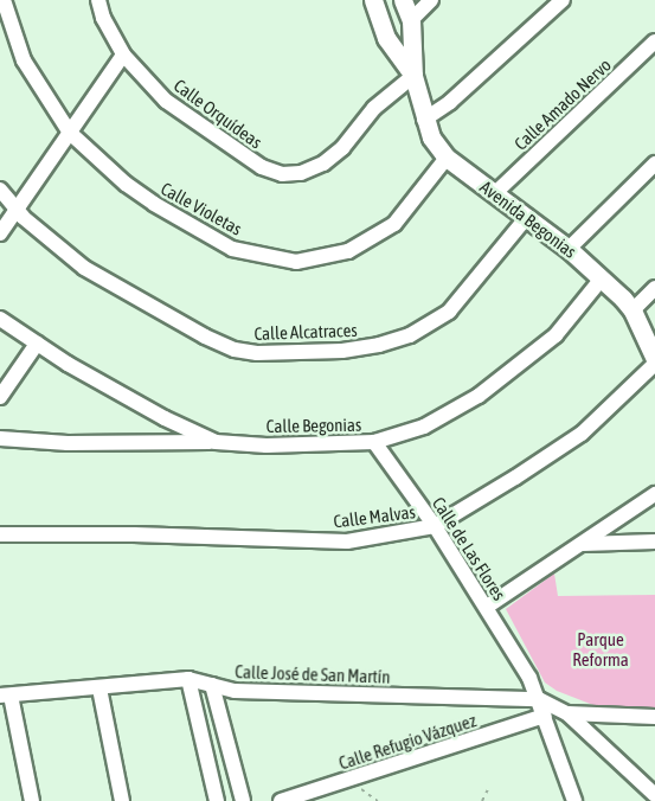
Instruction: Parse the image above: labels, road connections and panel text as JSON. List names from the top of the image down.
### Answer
{
  "streets": {
    "street": [
      "Calle Amado Nervo",
      "Calle Orquídeas",
      "Calle Violetas",
      "Avenida Begonias",
      "Calle Alcatraces",
      "Calle Begonias",
      "Calle Malvas",
      "Calle de Las Flores",
      "Calle José de San Martín",
      "Calle Refugio Vázquez"
    ]
  },
  "crossings": [
    ["Calle Amado Nervo", "Avenida Begonias"],
    ["Calle Orquídeas", "Avenida Begonias"],
    ["Calle Violetas", "Avenida Begonias"],
    ["Avenida Begonias", "Calle Alcatraces"],
    ["Avenida Begonias", "Calle Begonias"],
    ["Avenida Begonias", "Calle Malvas"],
    ["Calle Begonias", "Calle de Las Flores"],
    ["Calle Malvas", "Calle de Las Flores"],
    ["Calle de Las Flores", "Calle José de San Martín"],
    ["Calle de Las Flores", "Calle Refugio Vázquez"]
  ],
  "parks": ["Parque Reforma"]
}
